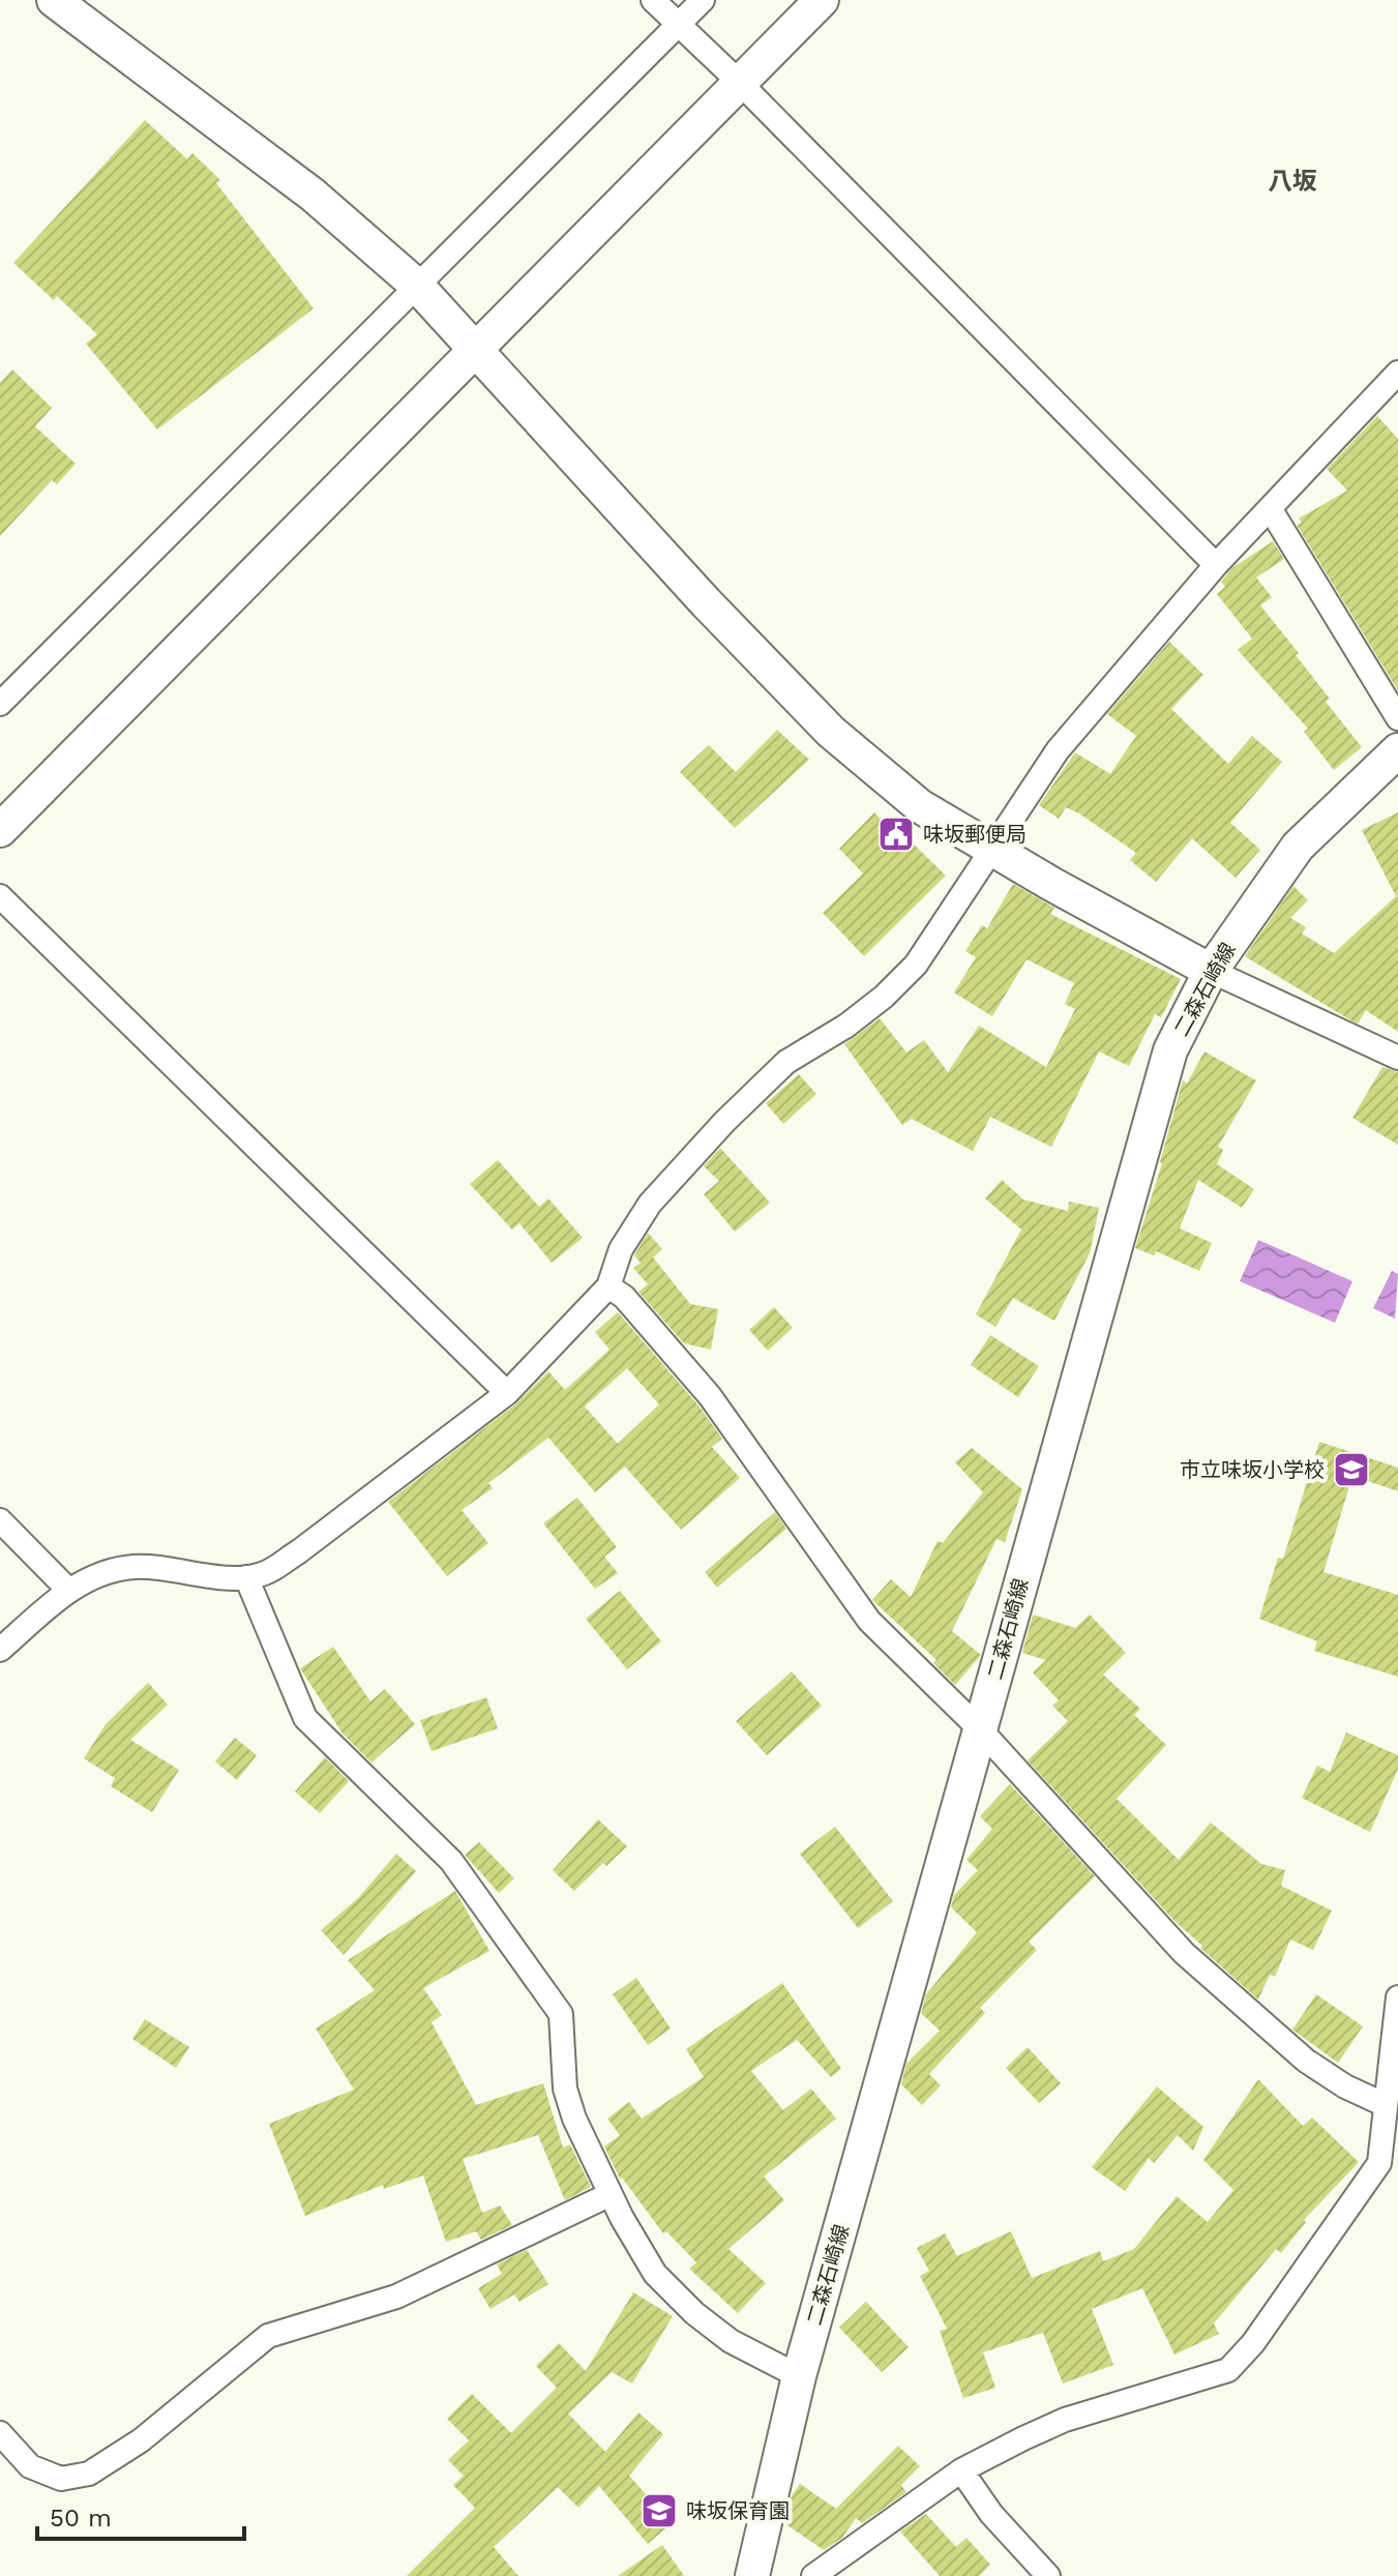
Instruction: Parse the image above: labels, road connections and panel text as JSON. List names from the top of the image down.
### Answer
{
  "streets": {
    "street": ["二森石崎線"]
  },
  "districts": ["八坂"],
  "places": {
    "public building": ["味坂郵便局"],
    "school or university": ["市立味坂小学校", "味坂保育園"]
  },
  "scale_bar": "50 m"
}
